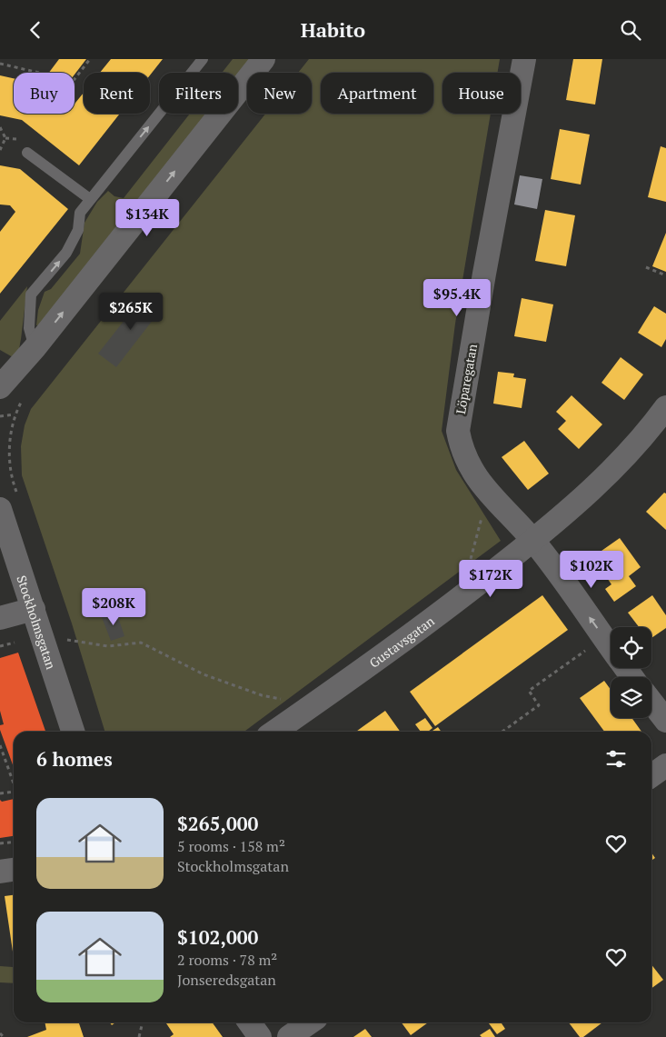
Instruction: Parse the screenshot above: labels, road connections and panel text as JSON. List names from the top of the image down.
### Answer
{
  "streets": {
    "street": ["Löparegatan", "Stockholmsgatan", "Gustavsgatan"]
  },
  "crossings": [
    ["Löparegatan", "Gustavsgatan"]
  ],
  "page": {
    "header": "Habito",
    "chip": [
      "Buy",
      "Rent",
      "Filters",
      "New",
      "Apartment",
      "House"
    ],
    "price": [
      "$134K",
      "$95.4K",
      "$265K",
      "$102K",
      "$172K",
      "$208K"
    ],
    "heading": "6 homes",
    "list": [
      {
        "name": "$265,000",
        "note": "5 rooms · 158 m² · Stockholmsgatan"
      },
      {
        "name": "$102,000",
        "note": "2 rooms · 78 m² · Jonseredsgatan"
      }
    ]
  }
}
